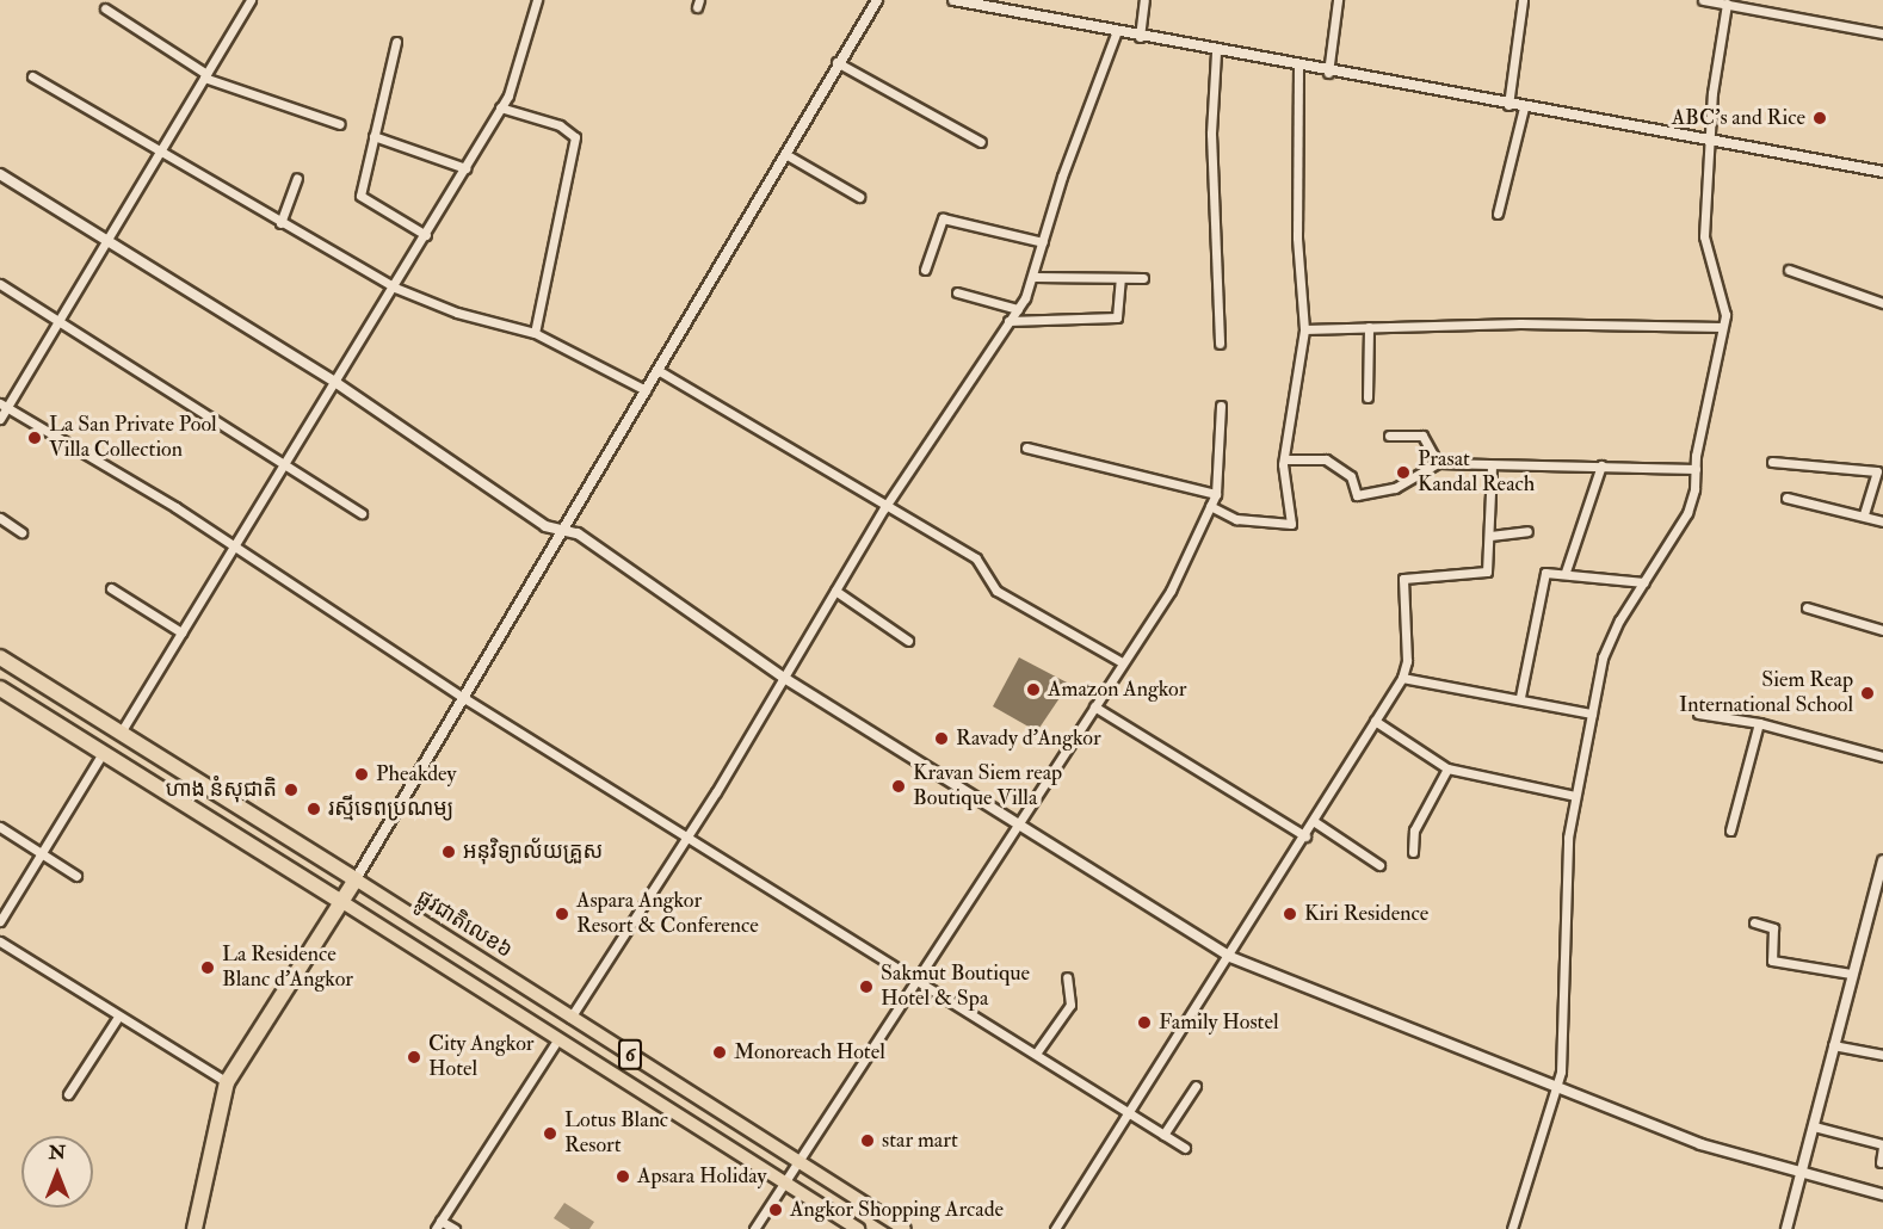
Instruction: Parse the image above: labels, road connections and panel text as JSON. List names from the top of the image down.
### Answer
{
  "streets": {
    "highway": ["ផ្លូវជាតិលេខ៦", "6"]
  },
  "places": [
    "ABC's and Rice",
    "La San Private Pool Villa Collection",
    "Prasat Kandal Reach",
    "Amazon Angkor",
    "Siem Reap International School",
    "Ravady d'Angkor",
    "Pheakdey",
    "Kravan Siem reap Boutique Villa",
    "ហាង នំសុជាតិ",
    "រស្មីទេពប្រណម្យ",
    "អនុវិទ្យាល័យគ្រួស",
    "Aspara Angkor Resort & Conference",
    "Kiri Residence",
    "La Residence Blanc d'Angkor",
    "Sakmut Boutique Hotel & Spa",
    "Family Hostel",
    "Monoreach Hotel",
    "City Angkor Hotel",
    "Lotus Blanc Resort",
    "star mart",
    "Apsara Holiday",
    "Angkor Shopping Arcade"
  ],
  "north": "top"
}
